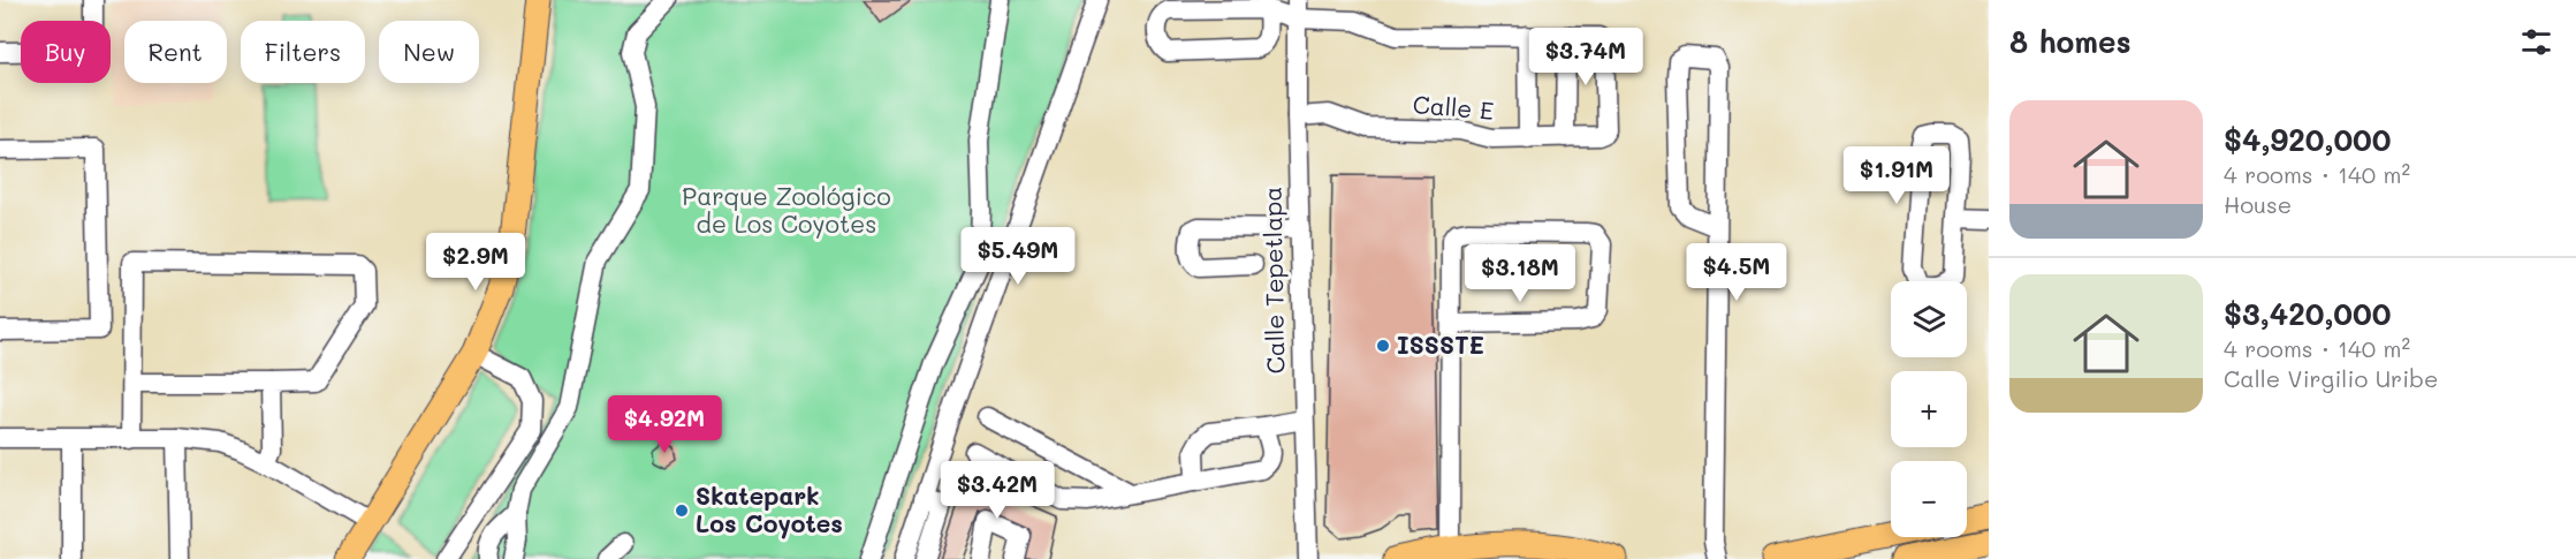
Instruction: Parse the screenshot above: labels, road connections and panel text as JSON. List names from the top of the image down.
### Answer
{
  "streets": {
    "street": ["Calle E", "Calle Tepetlapa"]
  },
  "crossings": [
    ["Calle E", "Calle Tepetlapa"]
  ],
  "parks": ["Parque Zoológico de Los Coyotes"],
  "places": ["ISSSTE", "Skatepark Los Coyotes"],
  "page": {
    "heading": "8 homes",
    "chip": [
      "Buy",
      "Rent",
      "Filters",
      "New"
    ],
    "price": [
      "$3.74M",
      "$1.91M",
      "$5.49M",
      "$2.9M",
      "$4.5M",
      "$3.18M",
      "$4.92M",
      "$3.42M"
    ],
    "list": [
      {
        "name": "$4,920,000",
        "note": "4 rooms · 140 m² · House"
      },
      {
        "name": "$3,420,000",
        "note": "4 rooms · 140 m² · Calle Virgilio Uribe"
      }
    ],
    "map_buttons": ["+", "−"]
  }
}
